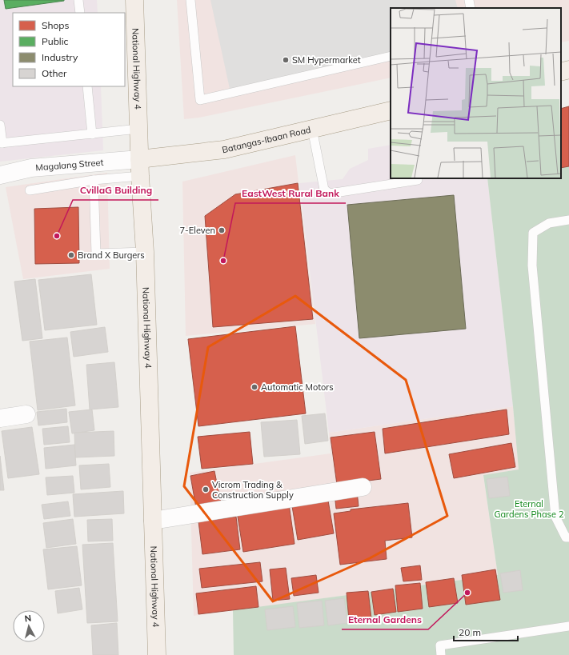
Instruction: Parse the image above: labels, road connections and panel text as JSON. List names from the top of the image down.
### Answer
{
  "streets": {
    "main road": ["National Highway 4", "Batangas-Ibaan Road"],
    "street": ["Magalang Street"]
  },
  "crossings": [
    ["National Highway 4", "Batangas-Ibaan Road"],
    ["National Highway 4", "Magalang Street"],
    ["Batangas-Ibaan Road", "Magalang Street"]
  ],
  "parks": ["Eternal Gardens Phase 2"],
  "places": [
    "SM Hypermarket",
    "7-Eleven",
    "CvillaG Building",
    "Brand X Burgers",
    "EastWest Rural Bank",
    "Automatic Motors",
    "Vicrom Trading & Construction Supply",
    "Eternal Gardens"
  ],
  "legend": [
    "Shops",
    "Public",
    "Industry",
    "Other"
  ],
  "scale_bar": "20 m",
  "north": "top"
}
